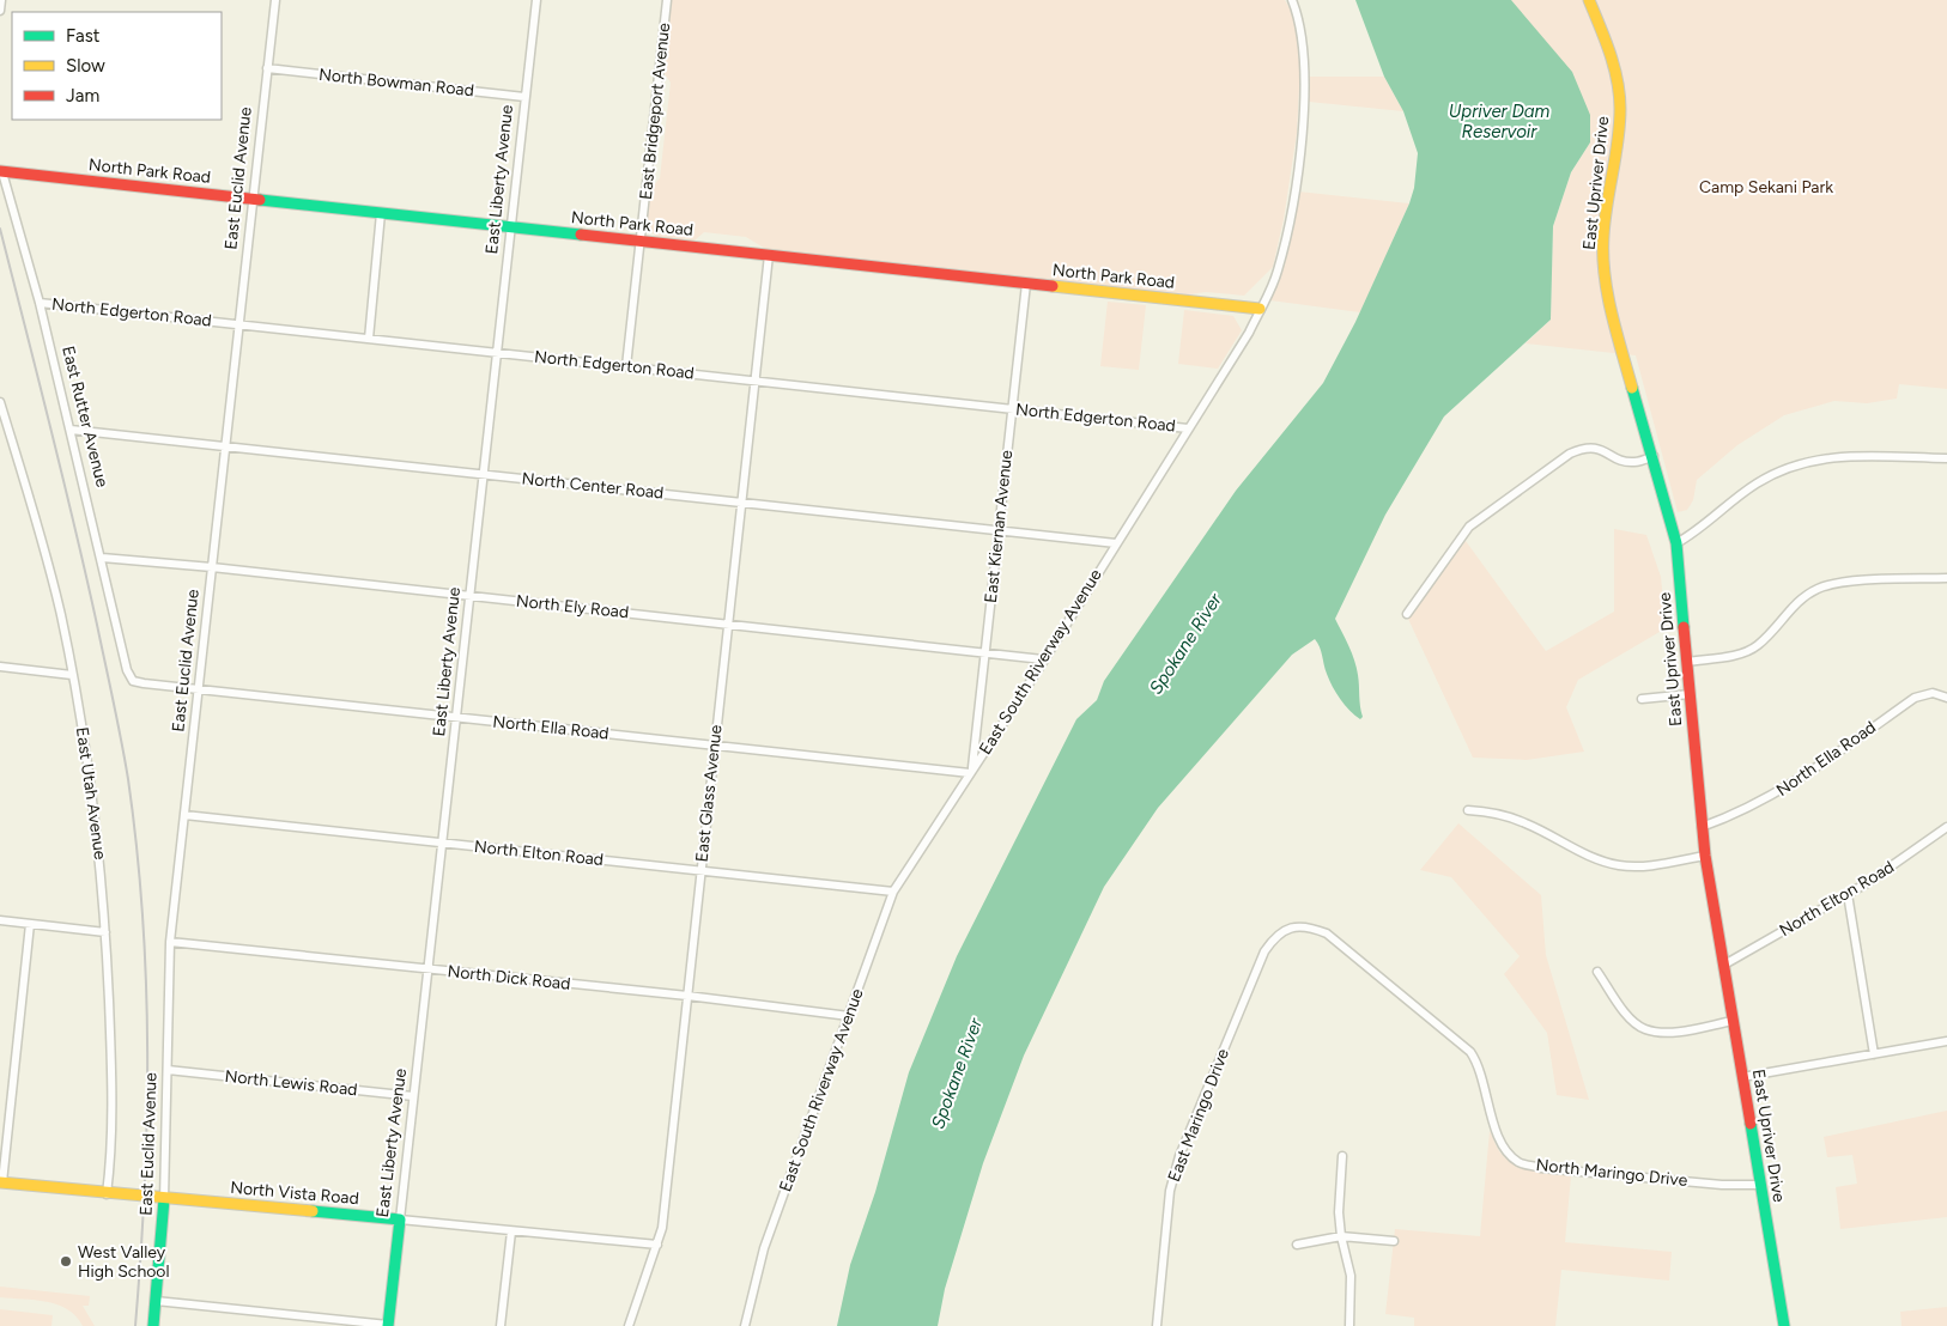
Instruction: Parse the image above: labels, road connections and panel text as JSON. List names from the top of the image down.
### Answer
{
  "streets": {
    "street": [
      "North Bowman Road",
      "East Bridgeport Avenue",
      "North Park Road",
      "East Euclid Avenue",
      "East Liberty Avenue",
      "East Upriver Drive",
      "North Edgerton Road",
      "East Rutter Avenue",
      "North Center Road",
      "East Kiernan Avenue",
      "North Ely Road",
      "East South Riverway Avenue",
      "North Ella Road",
      "East Utah Avenue",
      "East Glass Avenue",
      "North Elton Road",
      "North Dick Road",
      "North Lewis Road",
      "East Maringo Drive",
      "North Maringo Drive",
      "North Vista Road"
    ]
  },
  "crossings": [
    ["North Bowman Road", "East Euclid Avenue"],
    ["North Bowman Road", "East Liberty Avenue"],
    ["East Bridgeport Avenue", "North Park Road"],
    ["East Bridgeport Avenue", "North Edgerton Road"],
    ["North Park Road", "East Euclid Avenue"],
    ["North Park Road", "East Liberty Avenue"],
    ["North Park Road", "East Rutter Avenue"],
    ["North Park Road", "East Kiernan Avenue"],
    ["North Park Road", "East South Riverway Avenue"],
    ["North Park Road", "East Glass Avenue"],
    ["East Euclid Avenue", "North Edgerton Road"],
    ["East Euclid Avenue", "North Center Road"],
    ["East Euclid Avenue", "North Ely Road"],
    ["East Euclid Avenue", "North Ella Road"],
    ["East Euclid Avenue", "North Elton Road"],
    ["East Euclid Avenue", "North Dick Road"],
    ["East Euclid Avenue", "North Lewis Road"],
    ["East Euclid Avenue", "North Vista Road"],
    ["East Liberty Avenue", "North Edgerton Road"],
    ["East Liberty Avenue", "North Center Road"],
    ["East Liberty Avenue", "North Ely Road"],
    ["East Liberty Avenue", "North Ella Road"],
    ["East Liberty Avenue", "North Elton Road"],
    ["East Liberty Avenue", "North Dick Road"],
    ["East Liberty Avenue", "North Lewis Road"],
    ["East Liberty Avenue", "North Vista Road"],
    ["East Upriver Drive", "North Ella Road"],
    ["East Upriver Drive", "North Elton Road"],
    ["East Upriver Drive", "North Maringo Drive"],
    ["North Edgerton Road", "East Rutter Avenue"],
    ["North Edgerton Road", "East Kiernan Avenue"],
    ["North Edgerton Road", "East South Riverway Avenue"],
    ["North Edgerton Road", "East Glass Avenue"],
    ["East Rutter Avenue", "North Center Road"],
    ["East Rutter Avenue", "North Ely Road"],
    ["East Rutter Avenue", "North Ella Road"],
    ["North Center Road", "East Kiernan Avenue"],
    ["North Center Road", "East South Riverway Avenue"],
    ["North Center Road", "East Glass Avenue"],
    ["East Kiernan Avenue", "North Ely Road"],
    ["East Kiernan Avenue", "East South Riverway Avenue"],
    ["East Kiernan Avenue", "North Ella Road"],
    ["North Ely Road", "East South Riverway Avenue"],
    ["North Ely Road", "East Glass Avenue"],
    ["East South Riverway Avenue", "North Ella Road"],
    ["East South Riverway Avenue", "North Elton Road"],
    ["East South Riverway Avenue", "North Dick Road"],
    ["North Ella Road", "East Glass Avenue"],
    ["East Utah Avenue", "North Vista Road"],
    ["East Glass Avenue", "North Elton Road"],
    ["East Glass Avenue", "North Dick Road"],
    ["East Glass Avenue", "North Vista Road"],
    ["East Maringo Drive", "North Maringo Drive"]
  ],
  "water": ["Upriver Dam Reservoir", "Spokane River"],
  "parks": ["Camp Sekani Park"],
  "places": ["West Valley High School"],
  "legend": ["Fast", "Slow", "Jam"]
}
